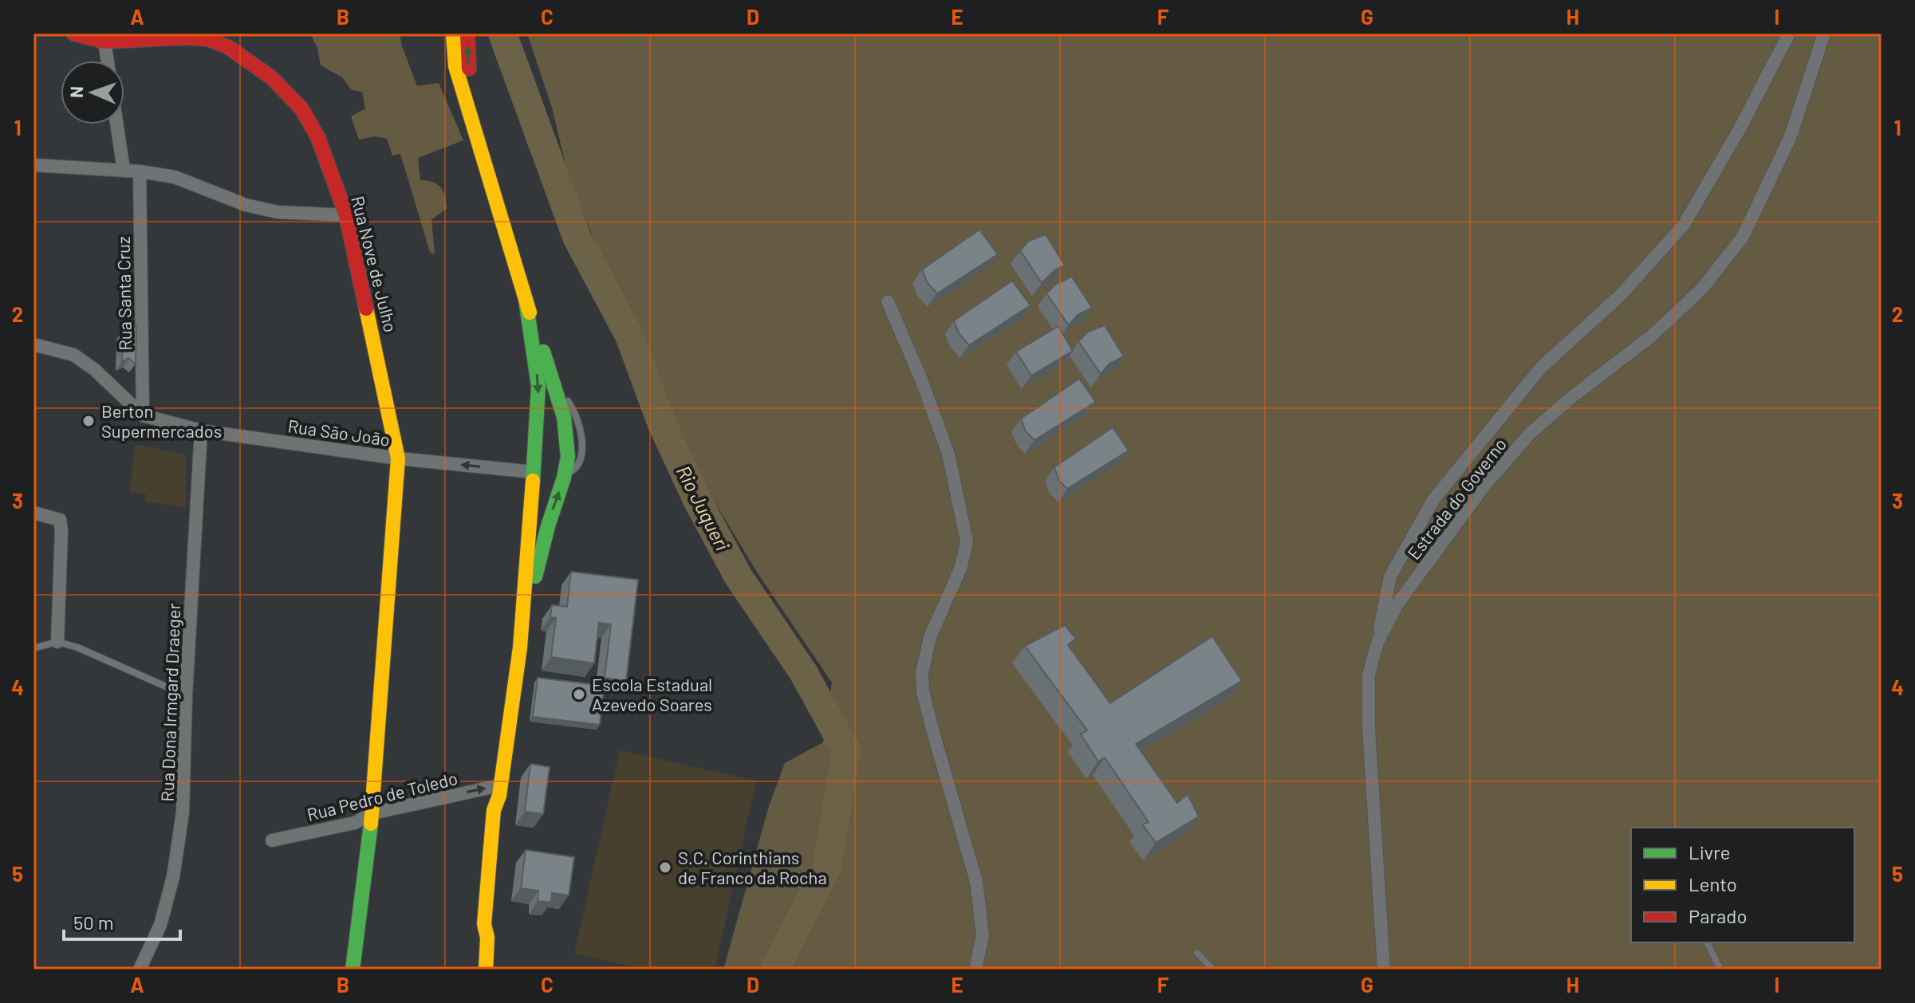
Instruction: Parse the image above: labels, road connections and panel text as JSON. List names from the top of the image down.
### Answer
{
  "streets": {
    "main road": ["Rua Nove de Julho"],
    "street": [
      "Rua Santa Cruz",
      "Rua São João",
      "Estrada do Governo",
      "Rua Dona Irmgard Draeger",
      "Rua Pedro de Toledo"
    ]
  },
  "crossings": [
    ["Rua Nove de Julho", "Rua São João"],
    ["Rua Nove de Julho", "Rua Pedro de Toledo"],
    ["Rua Santa Cruz", "Rua São João"],
    ["Rua São João", "Rua Dona Irmgard Draeger"]
  ],
  "one_way": ["Rua Pedro de Toledo"],
  "water": ["Rio Juqueri"],
  "places": ["Berton Supermercados", "Escola Estadual Azevedo Soares", "S.C. Corinthians de Franco da Rocha"],
  "legend": ["Livre", "Lento", "Parado"],
  "scale_bar": "50 m",
  "north": "left",
  "grid": {
    "columns": [
      "A",
      "B",
      "C",
      "D",
      "E",
      "F",
      "G",
      "H",
      "I"
    ],
    "rows": [
      "1",
      "2",
      "3",
      "4",
      "5"
    ]
  }
}
